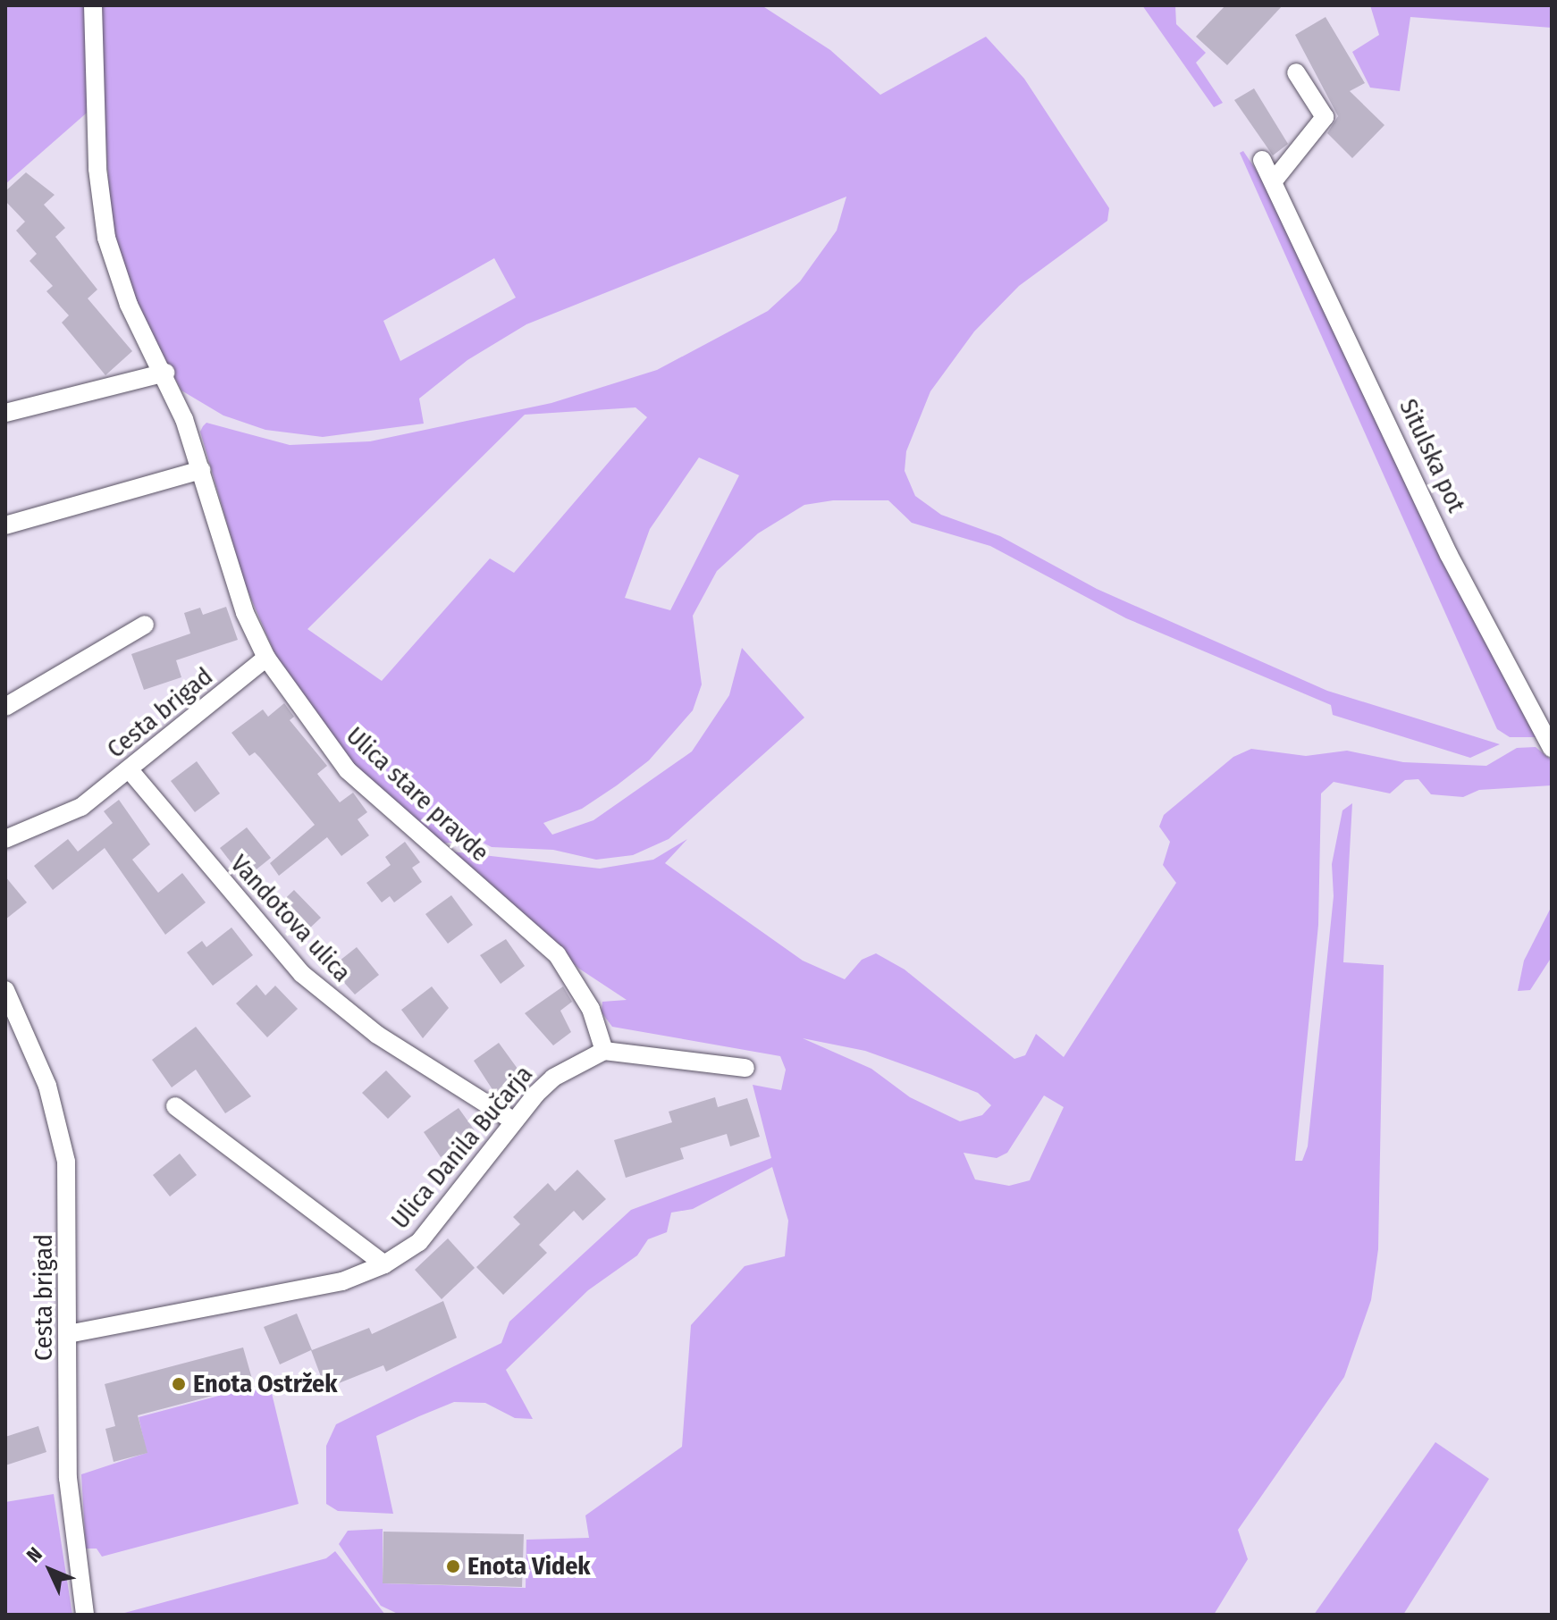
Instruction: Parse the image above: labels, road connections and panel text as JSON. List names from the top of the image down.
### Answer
{
  "streets": {
    "street": [
      "Situlska pot",
      "Cesta brigad",
      "Ulica stare pravde",
      "Vandotova ulica",
      "Ulica Danila Bučarja"
    ]
  },
  "crossings": [
    ["Cesta brigad", "Ulica stare pravde"],
    ["Cesta brigad", "Vandotova ulica"],
    ["Cesta brigad", "Ulica Danila Bučarja"],
    ["Ulica stare pravde", "Ulica Danila Bučarja"],
    ["Vandotova ulica", "Ulica Danila Bučarja"]
  ],
  "places": ["Enota Ostržek", "Enota Videk"],
  "north": "top left"
}
